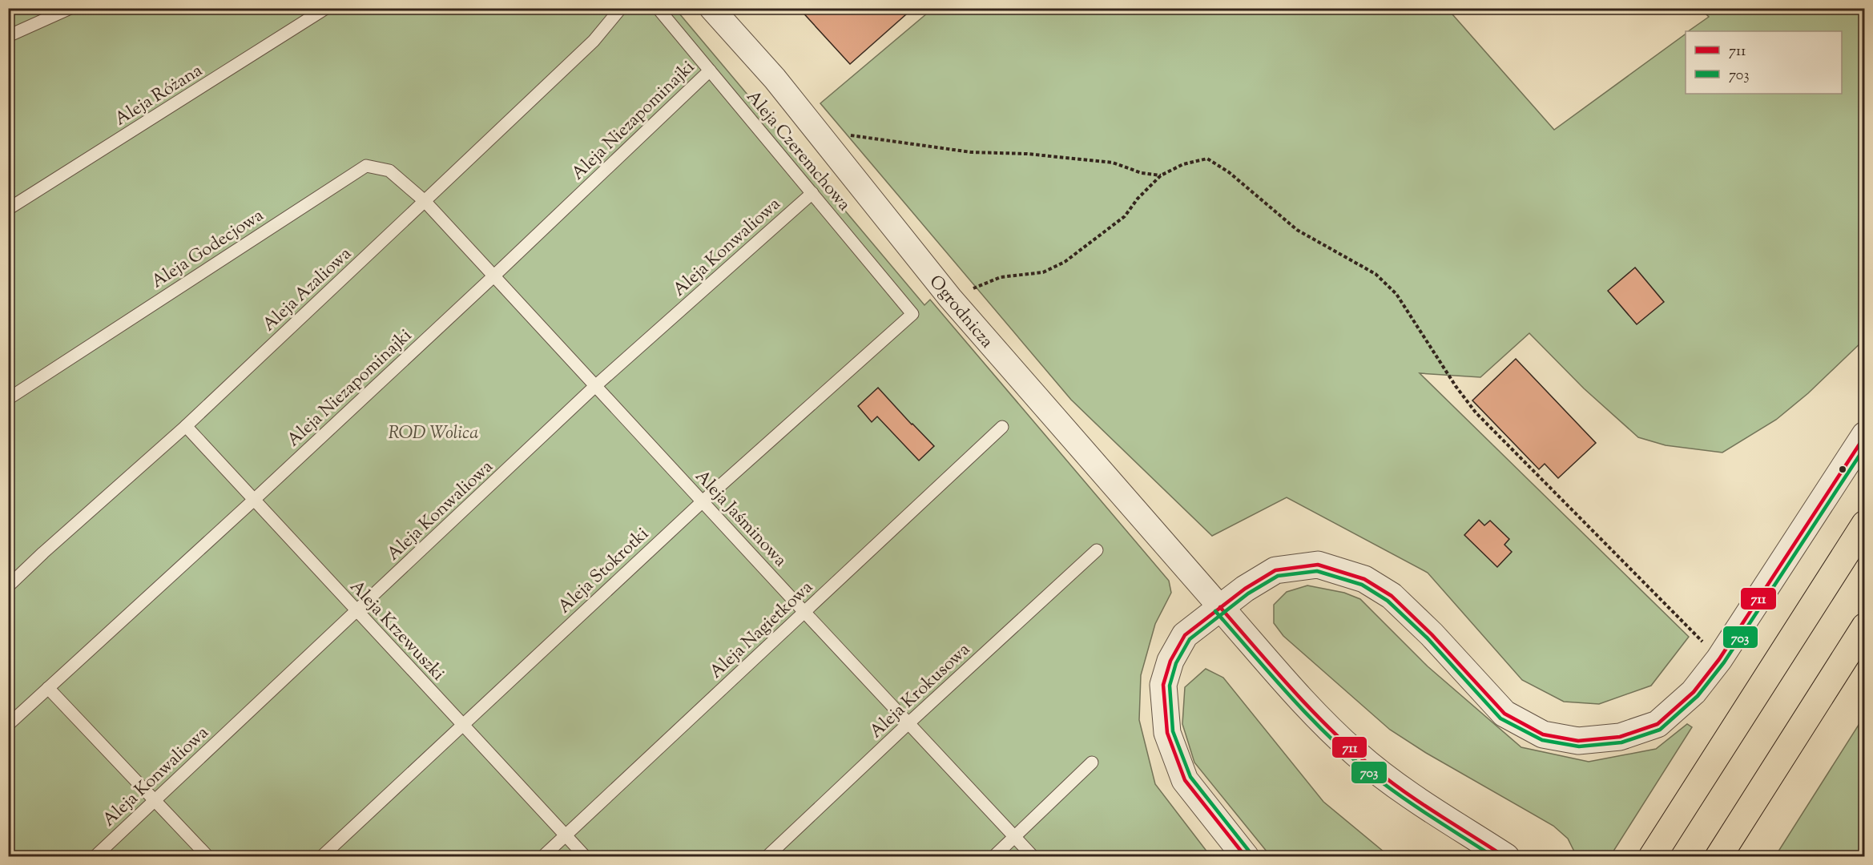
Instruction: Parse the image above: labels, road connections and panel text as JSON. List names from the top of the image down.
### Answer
{
  "streets": {
    "street": ["Ogrodnicza"],
    "lane": [
      "Aleja Różana",
      "Aleja Niezapominajki",
      "Aleja Czeremchowa",
      "Aleja Konwaliowa",
      "Aleja Godecjowa",
      "Aleja Azaliowa",
      "Aleja Jaśminowa",
      "Aleja Stokrotki",
      "Aleja Nagietkowa",
      "Aleja Krzewuszki",
      "Aleja Krokusowa"
    ]
  },
  "crossings": [
    ["Aleja Niezapominajki", "Aleja Czeremchowa"],
    ["Aleja Niezapominajki", "Aleja Jaśminowa"],
    ["Aleja Niezapominajki", "Aleja Krzewuszki"],
    ["Aleja Czeremchowa", "Aleja Konwaliowa"],
    ["Aleja Czeremchowa", "Aleja Stokrotki"],
    ["Aleja Konwaliowa", "Aleja Jaśminowa"],
    ["Aleja Konwaliowa", "Aleja Krzewuszki"],
    ["Aleja Godecjowa", "Aleja Azaliowa"],
    ["Aleja Godecjowa", "Aleja Jaśminowa"],
    ["Aleja Azaliowa", "Aleja Jaśminowa"],
    ["Aleja Azaliowa", "Aleja Krzewuszki"],
    ["Aleja Jaśminowa", "Aleja Stokrotki"],
    ["Aleja Jaśminowa", "Aleja Nagietkowa"],
    ["Aleja Jaśminowa", "Aleja Krokusowa"],
    ["Aleja Stokrotki", "Aleja Krzewuszki"],
    ["Aleja Nagietkowa", "Aleja Krzewuszki"]
  ],
  "parks": ["ROD Wolica"],
  "lines": ["transit line 711", "transit line 703"],
  "legend": ["711", "703"]
}
